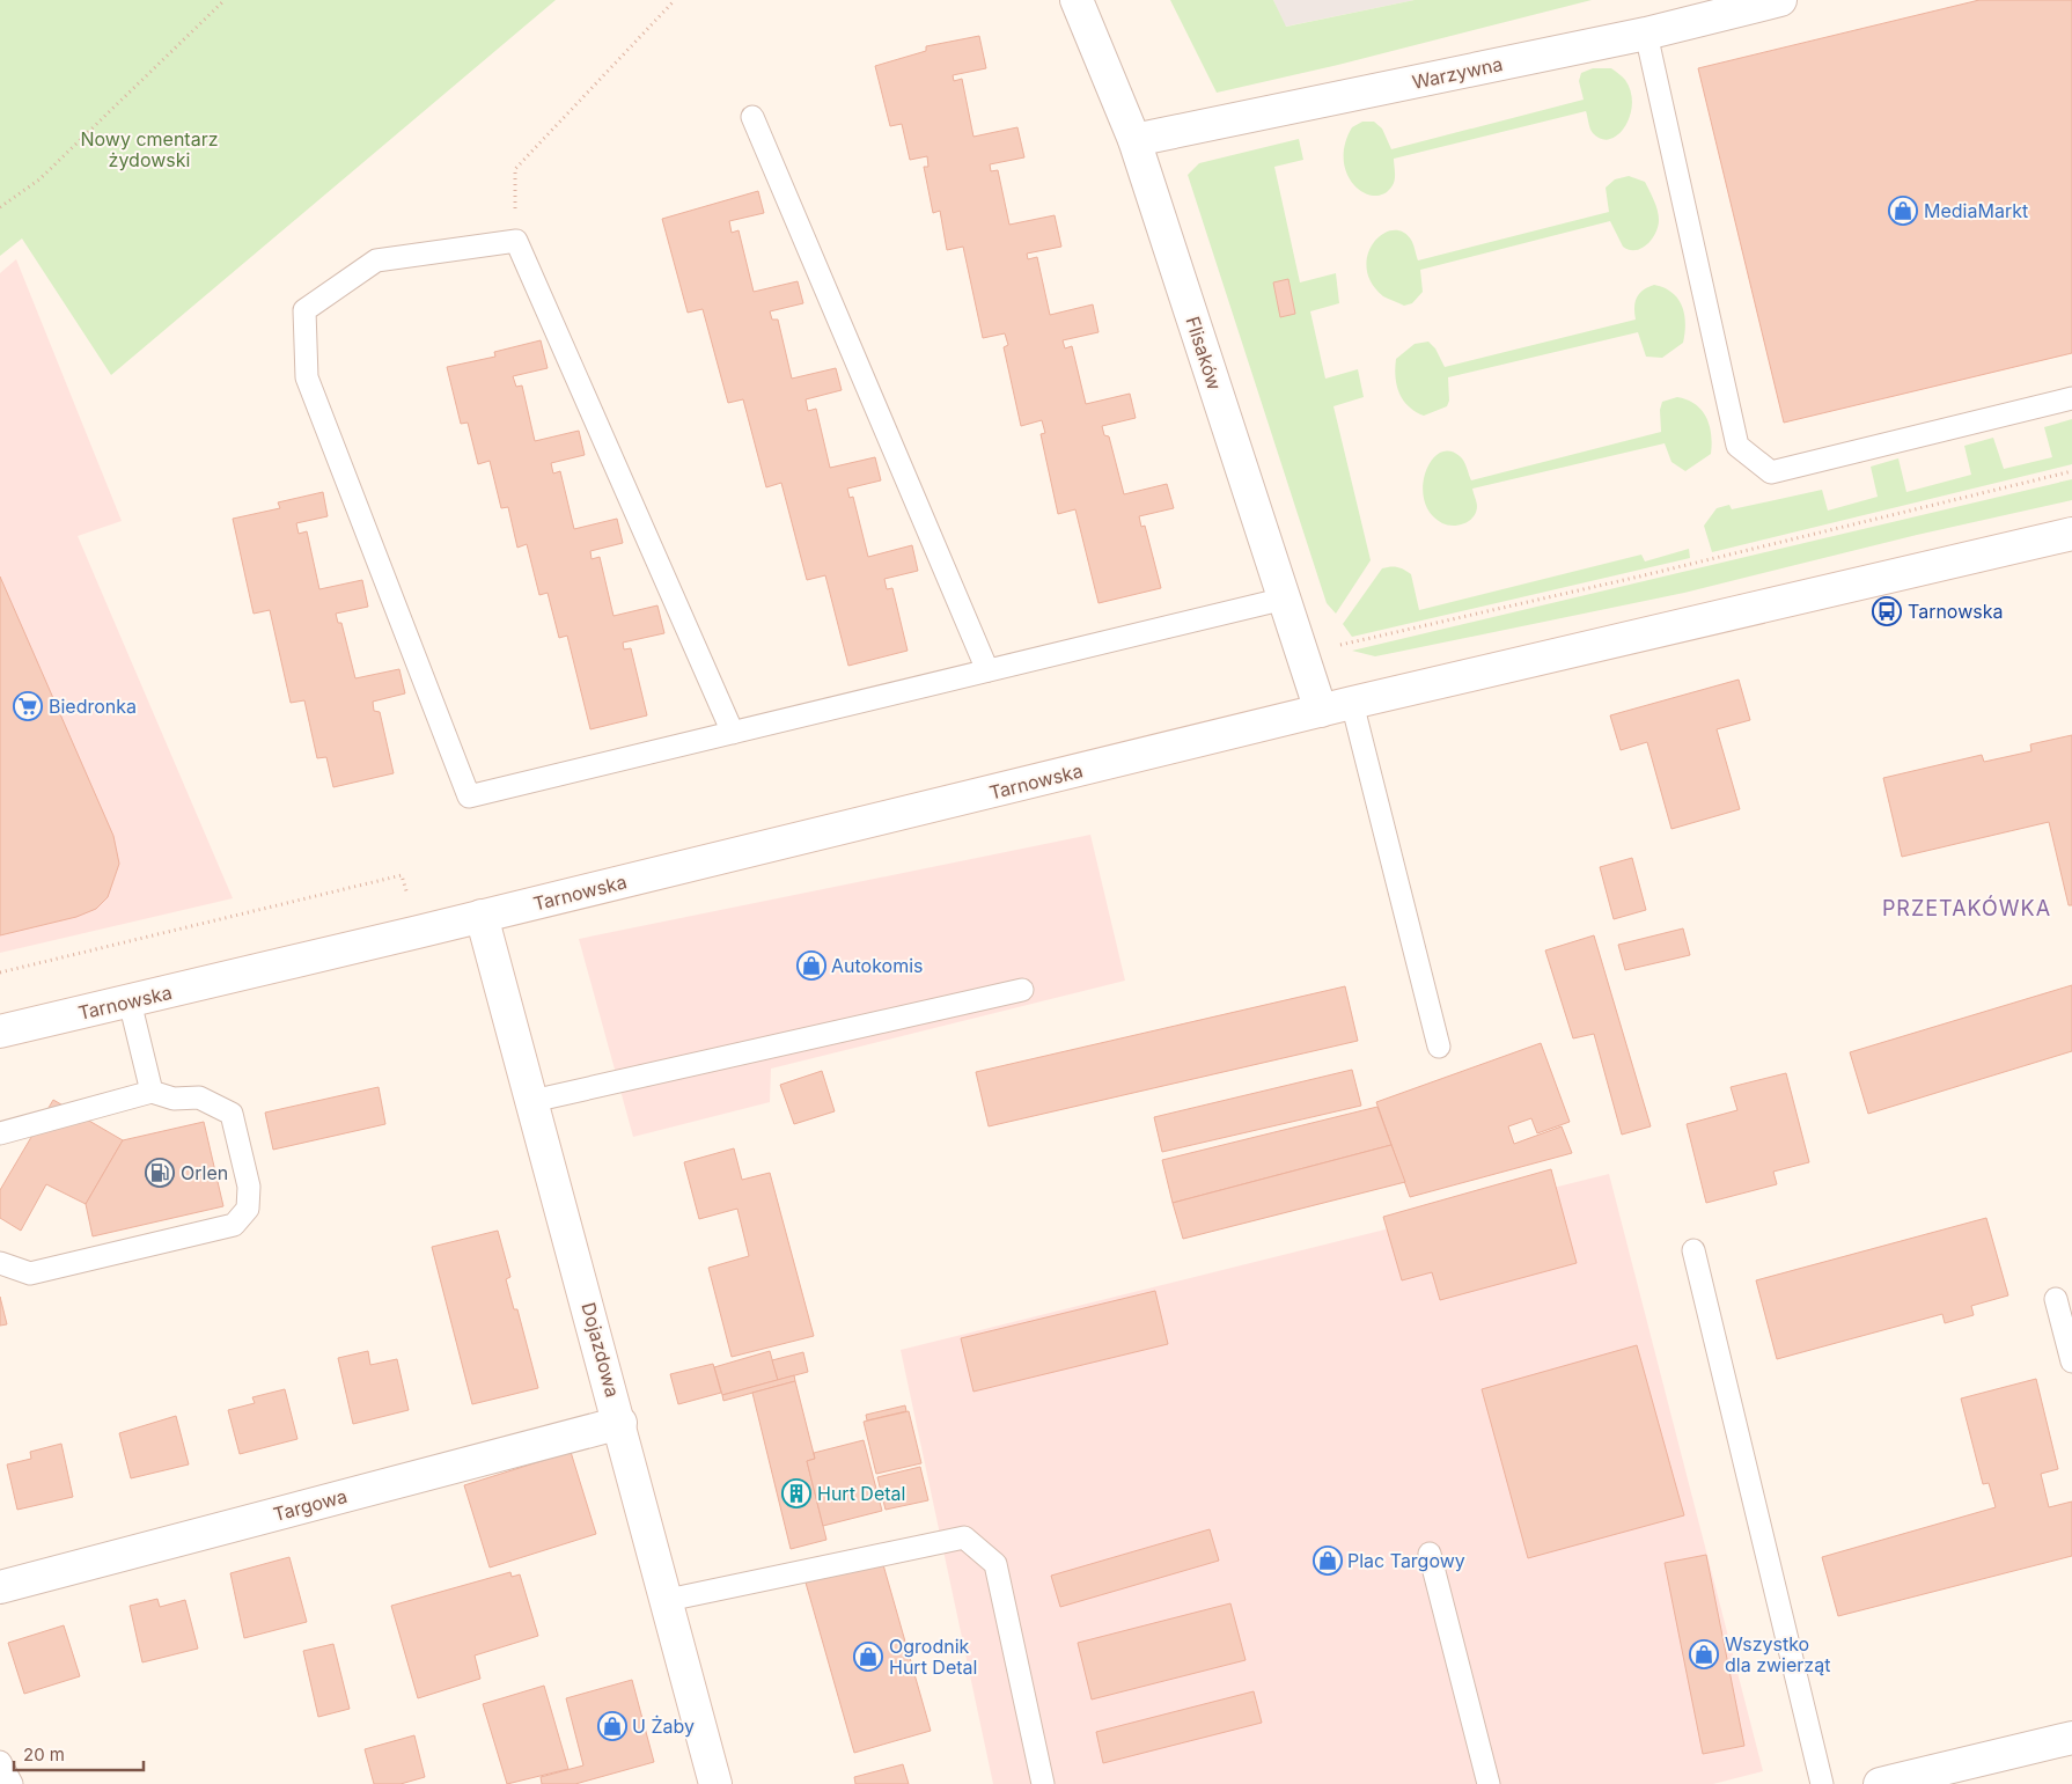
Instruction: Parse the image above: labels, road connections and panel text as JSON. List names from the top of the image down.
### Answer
{
  "streets": {
    "street": [
      "Warzywna",
      "Flisaków",
      "Tarnowska",
      "Dojazdowa",
      "Targowa"
    ]
  },
  "crossings": [
    ["Warzywna", "Flisaków"],
    ["Flisaków", "Tarnowska"],
    ["Tarnowska", "Dojazdowa"],
    ["Dojazdowa", "Targowa"]
  ],
  "districts": ["PRZETAKÓWKA"],
  "parks": ["Nowy cmentarz żydowski"],
  "places": {
    "shop": [
      "MediaMarkt",
      "Autokomis",
      "Plac Targowy",
      "Wszystko dla zwierząt",
      "Ogrodnik Hurt Detal",
      "U Żaby"
    ],
    "bus stop": ["Tarnowska"],
    "supermarket": ["Biedronka"],
    "fuel station": ["Orlen"],
    "building": ["Hurt Detal"]
  },
  "scale_bar": "20 m"
}
